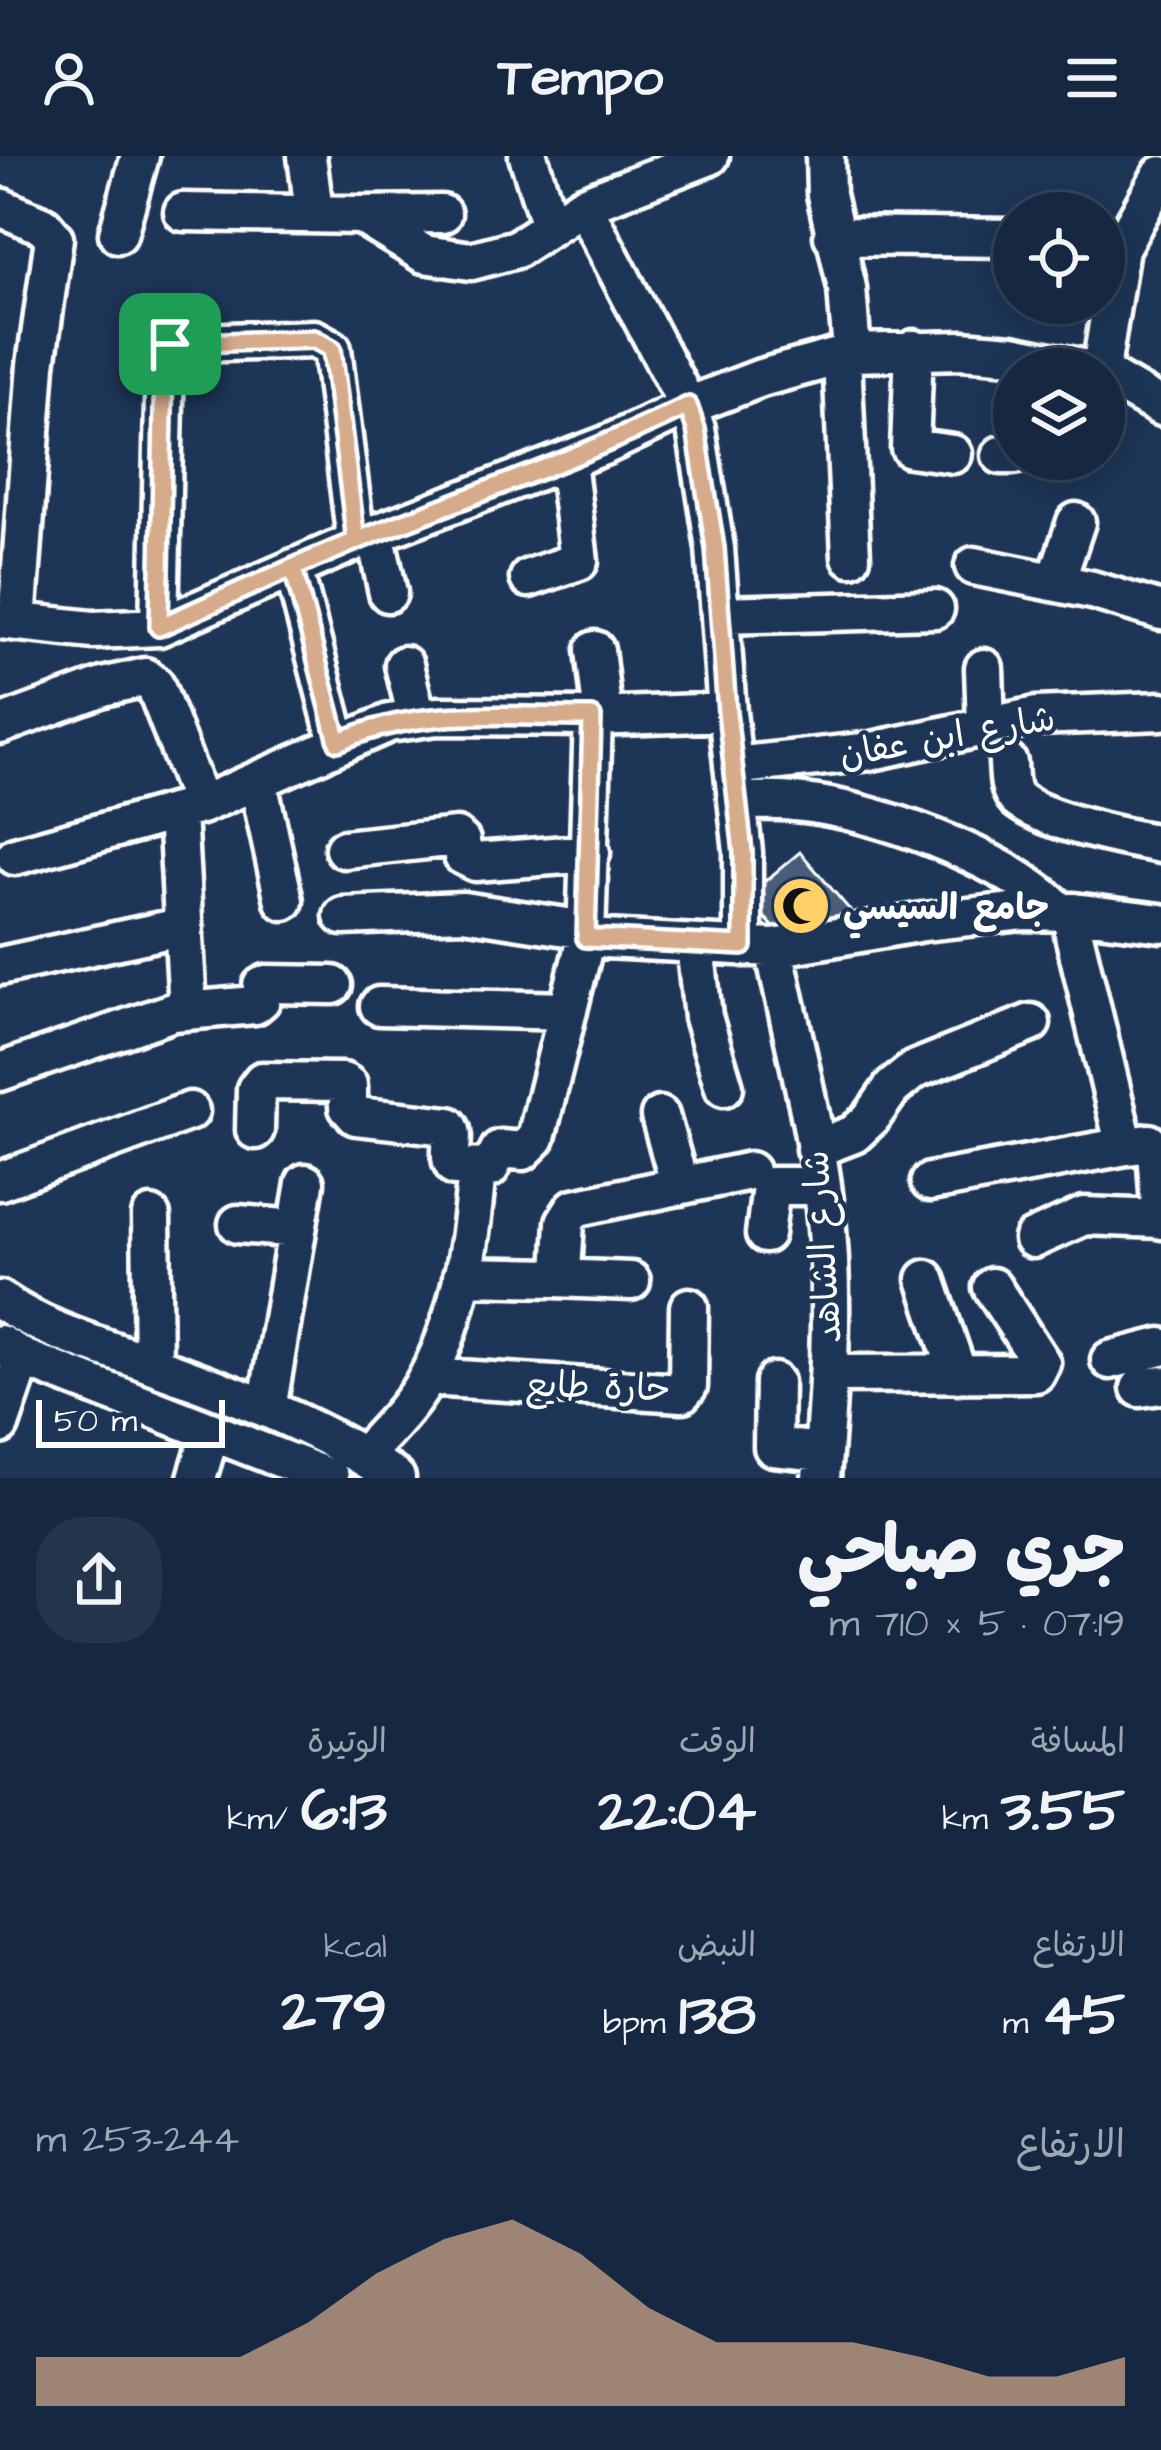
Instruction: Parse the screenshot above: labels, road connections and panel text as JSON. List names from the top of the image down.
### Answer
{
  "streets": {
    "street": ["شارع ابن عفان", "شارع الشاهد", "حارة طايع"]
  },
  "crossings": [
    ["شارع ابن عفان", "شارع الشاهد"]
  ],
  "places": {
    "mosque": ["جامع السيسي"]
  },
  "scale_bar": "50 m",
  "page": {
    "header": "Tempo",
    "scale": "50 m",
    "heading": ["جري صباحي", "07:19 · 5 × 710 m"],
    "stats": [
      ["المسافة", "3.55 km"],
      ["الوقت", "22:04"],
      ["الوتيرة", "6:13 /km"],
      ["الارتفاع", "45 m"],
      ["النبض", "138 bpm"],
      ["kcal", "279"]
    ],
    "chart": ["الارتفاع", "244–253 m"]
  }
}
